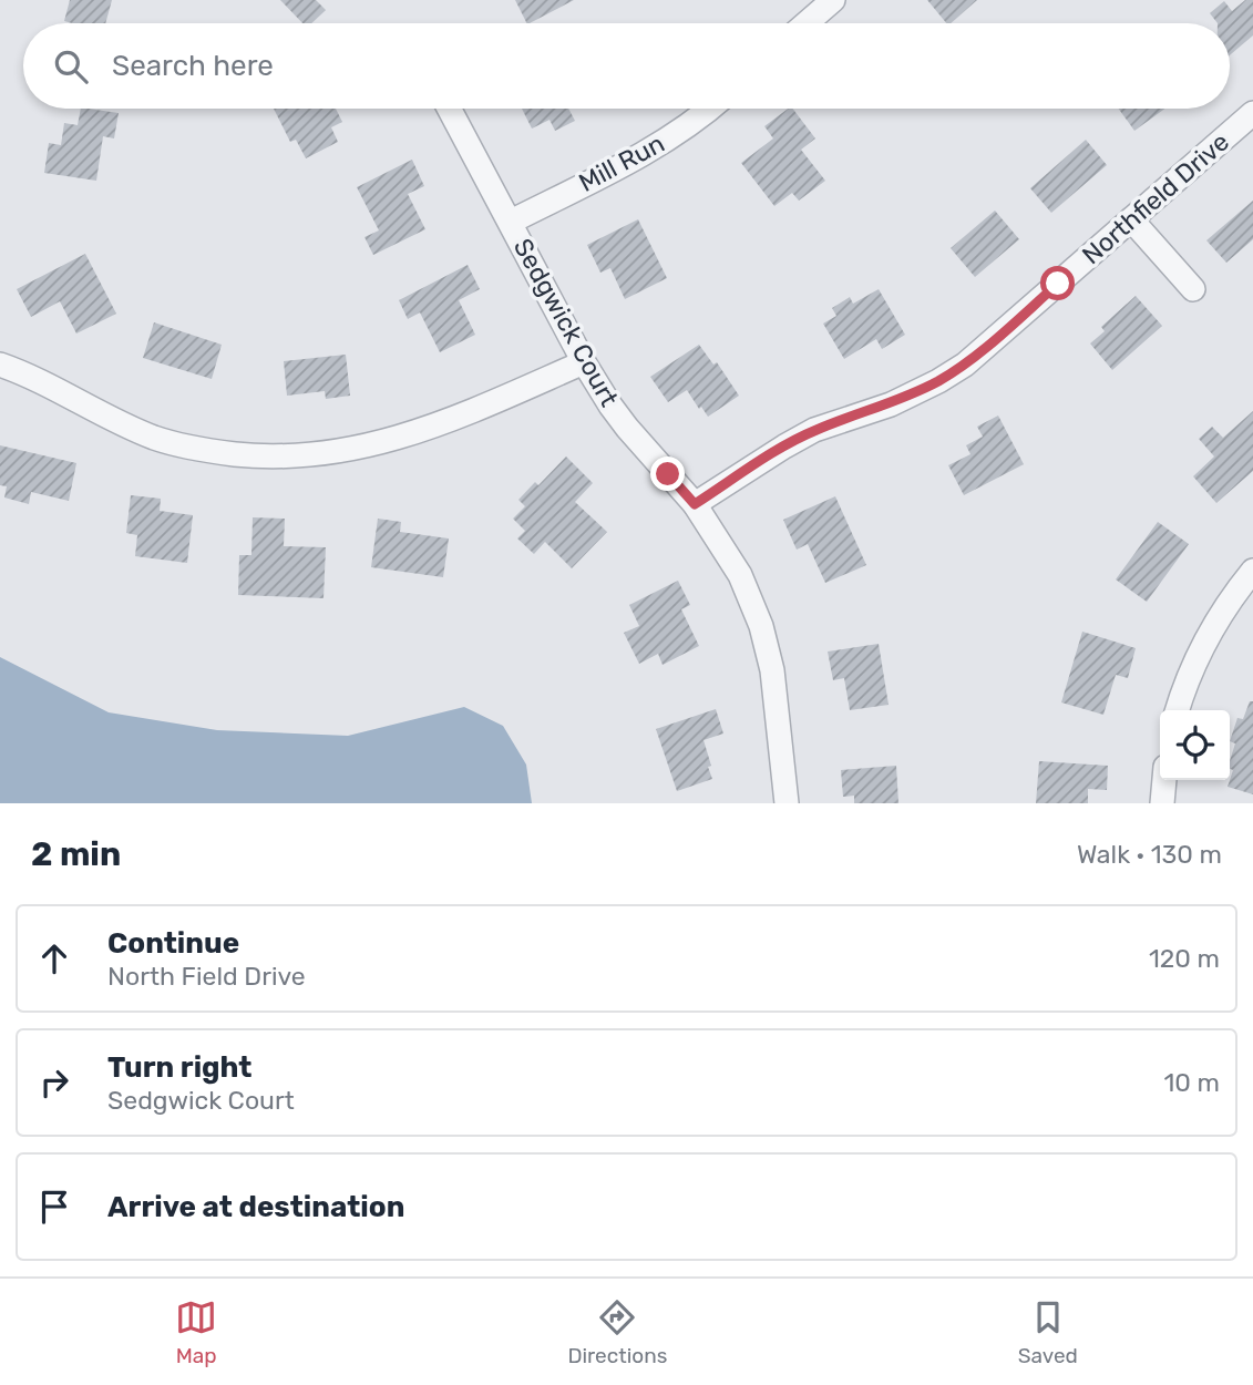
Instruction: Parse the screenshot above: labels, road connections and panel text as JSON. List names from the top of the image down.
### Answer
{
  "streets": {
    "street": ["Mill Run", "Northfield Drive", "Sedgwick Court"]
  },
  "crossings": [
    ["Mill Run", "Sedgwick Court"],
    ["Northfield Drive", "Sedgwick Court"]
  ],
  "page": {
    "search": "Search here",
    "heading": ["2 min", "Walk · 130 m"],
    "list": [
      ["Continue", "North Field Drive", "120 m"],
      ["Turn right", "Sedgwick Court", "10 m"],
      "Arrive at destination"
    ],
    "nav": ["Map", "Directions", "Saved"]
  }
}
